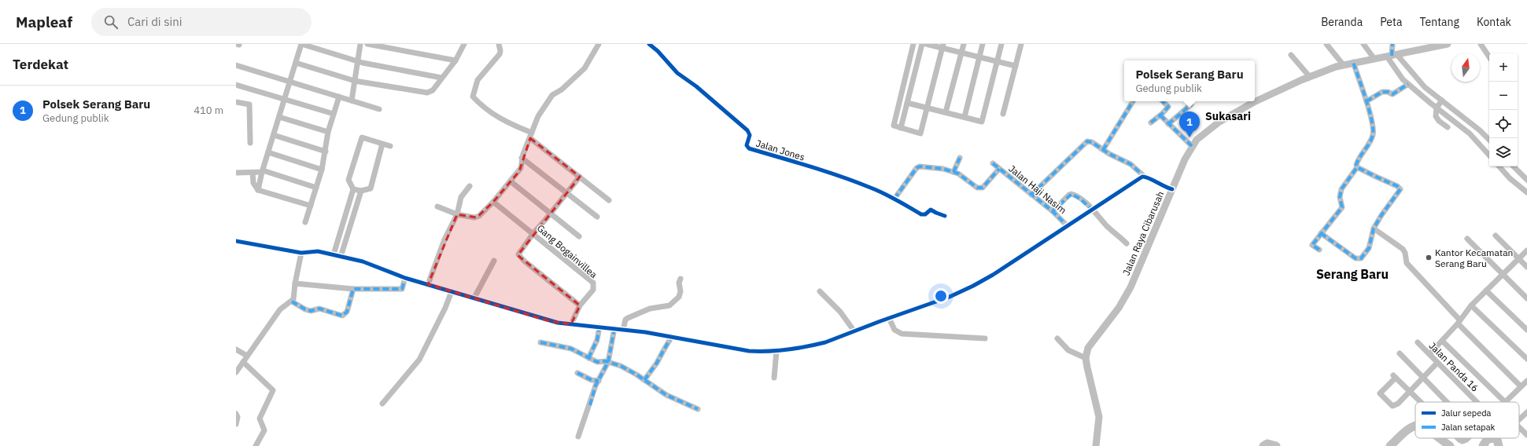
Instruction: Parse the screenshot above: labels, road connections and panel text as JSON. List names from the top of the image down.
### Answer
{
  "streets": {
    "main road": ["Jalan Raya Cibarusah"],
    "street": [
      "Jalan Jones",
      "Jalan Haji Nasim",
      "Gang Bogainvillea",
      "Jalan Panda 16"
    ]
  },
  "crossings": [
    ["Jalan Jones", "Jalan Haji Nasim"]
  ],
  "districts": ["Sukasari", "Serang Baru"],
  "places": ["Kantor Kecamatan Serang Baru"],
  "legend": ["Jalur sepeda", "Jalan setapak"],
  "north": "top",
  "page": {
    "header": "Mapleaf",
    "search": "Cari di sini",
    "nav": [
      "Beranda",
      "Peta",
      "Tentang",
      "Kontak"
    ],
    "heading": "Terdekat",
    "map_buttons": ["+", "−"],
    "popup": ["Polsek Serang Baru", "Gedung publik"],
    "list": [
      {
        "mark": "1",
        "name": "Polsek Serang Baru",
        "note": "Gedung publik",
        "value": "410 m"
      }
    ],
    "pins": "1"
  }
}
